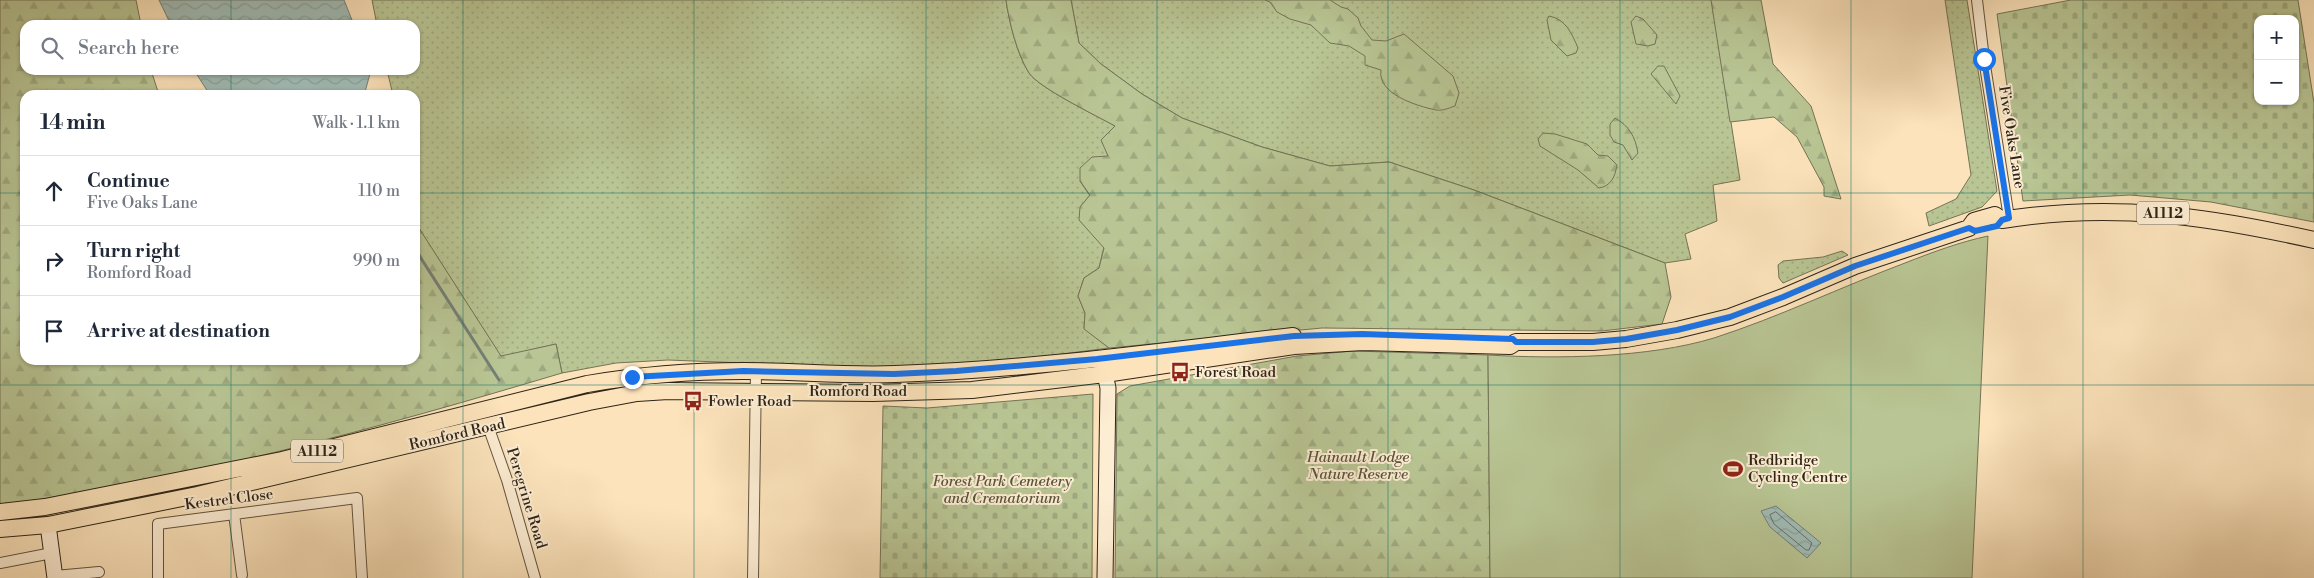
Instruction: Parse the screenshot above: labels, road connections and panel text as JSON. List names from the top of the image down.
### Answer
{
  "streets": {
    "main road": ["A1112", "Romford Road"],
    "street": ["Five Oaks Lane", "Peregrine Road", "Kestrel Close"]
  },
  "crossings": [
    ["Five Oaks Lane", "Romford Road"],
    ["Romford Road", "Peregrine Road"]
  ],
  "parks": ["Hainault Lodge Nature Reserve", "Forest Park Cemetery and Crematorium"],
  "places": {
    "bus stop": ["Forest Road", "Fowler Road"],
    "sports": ["Redbridge Cycling Centre"]
  },
  "page": {
    "map_buttons": ["+", "−"],
    "search": "Search here",
    "heading": ["14 min", "Walk · 1.1 km"],
    "list": [
      ["Continue", "Five Oaks Lane", "110 m"],
      ["Turn right", "Romford Road", "990 m"],
      "Arrive at destination"
    ]
  }
}
